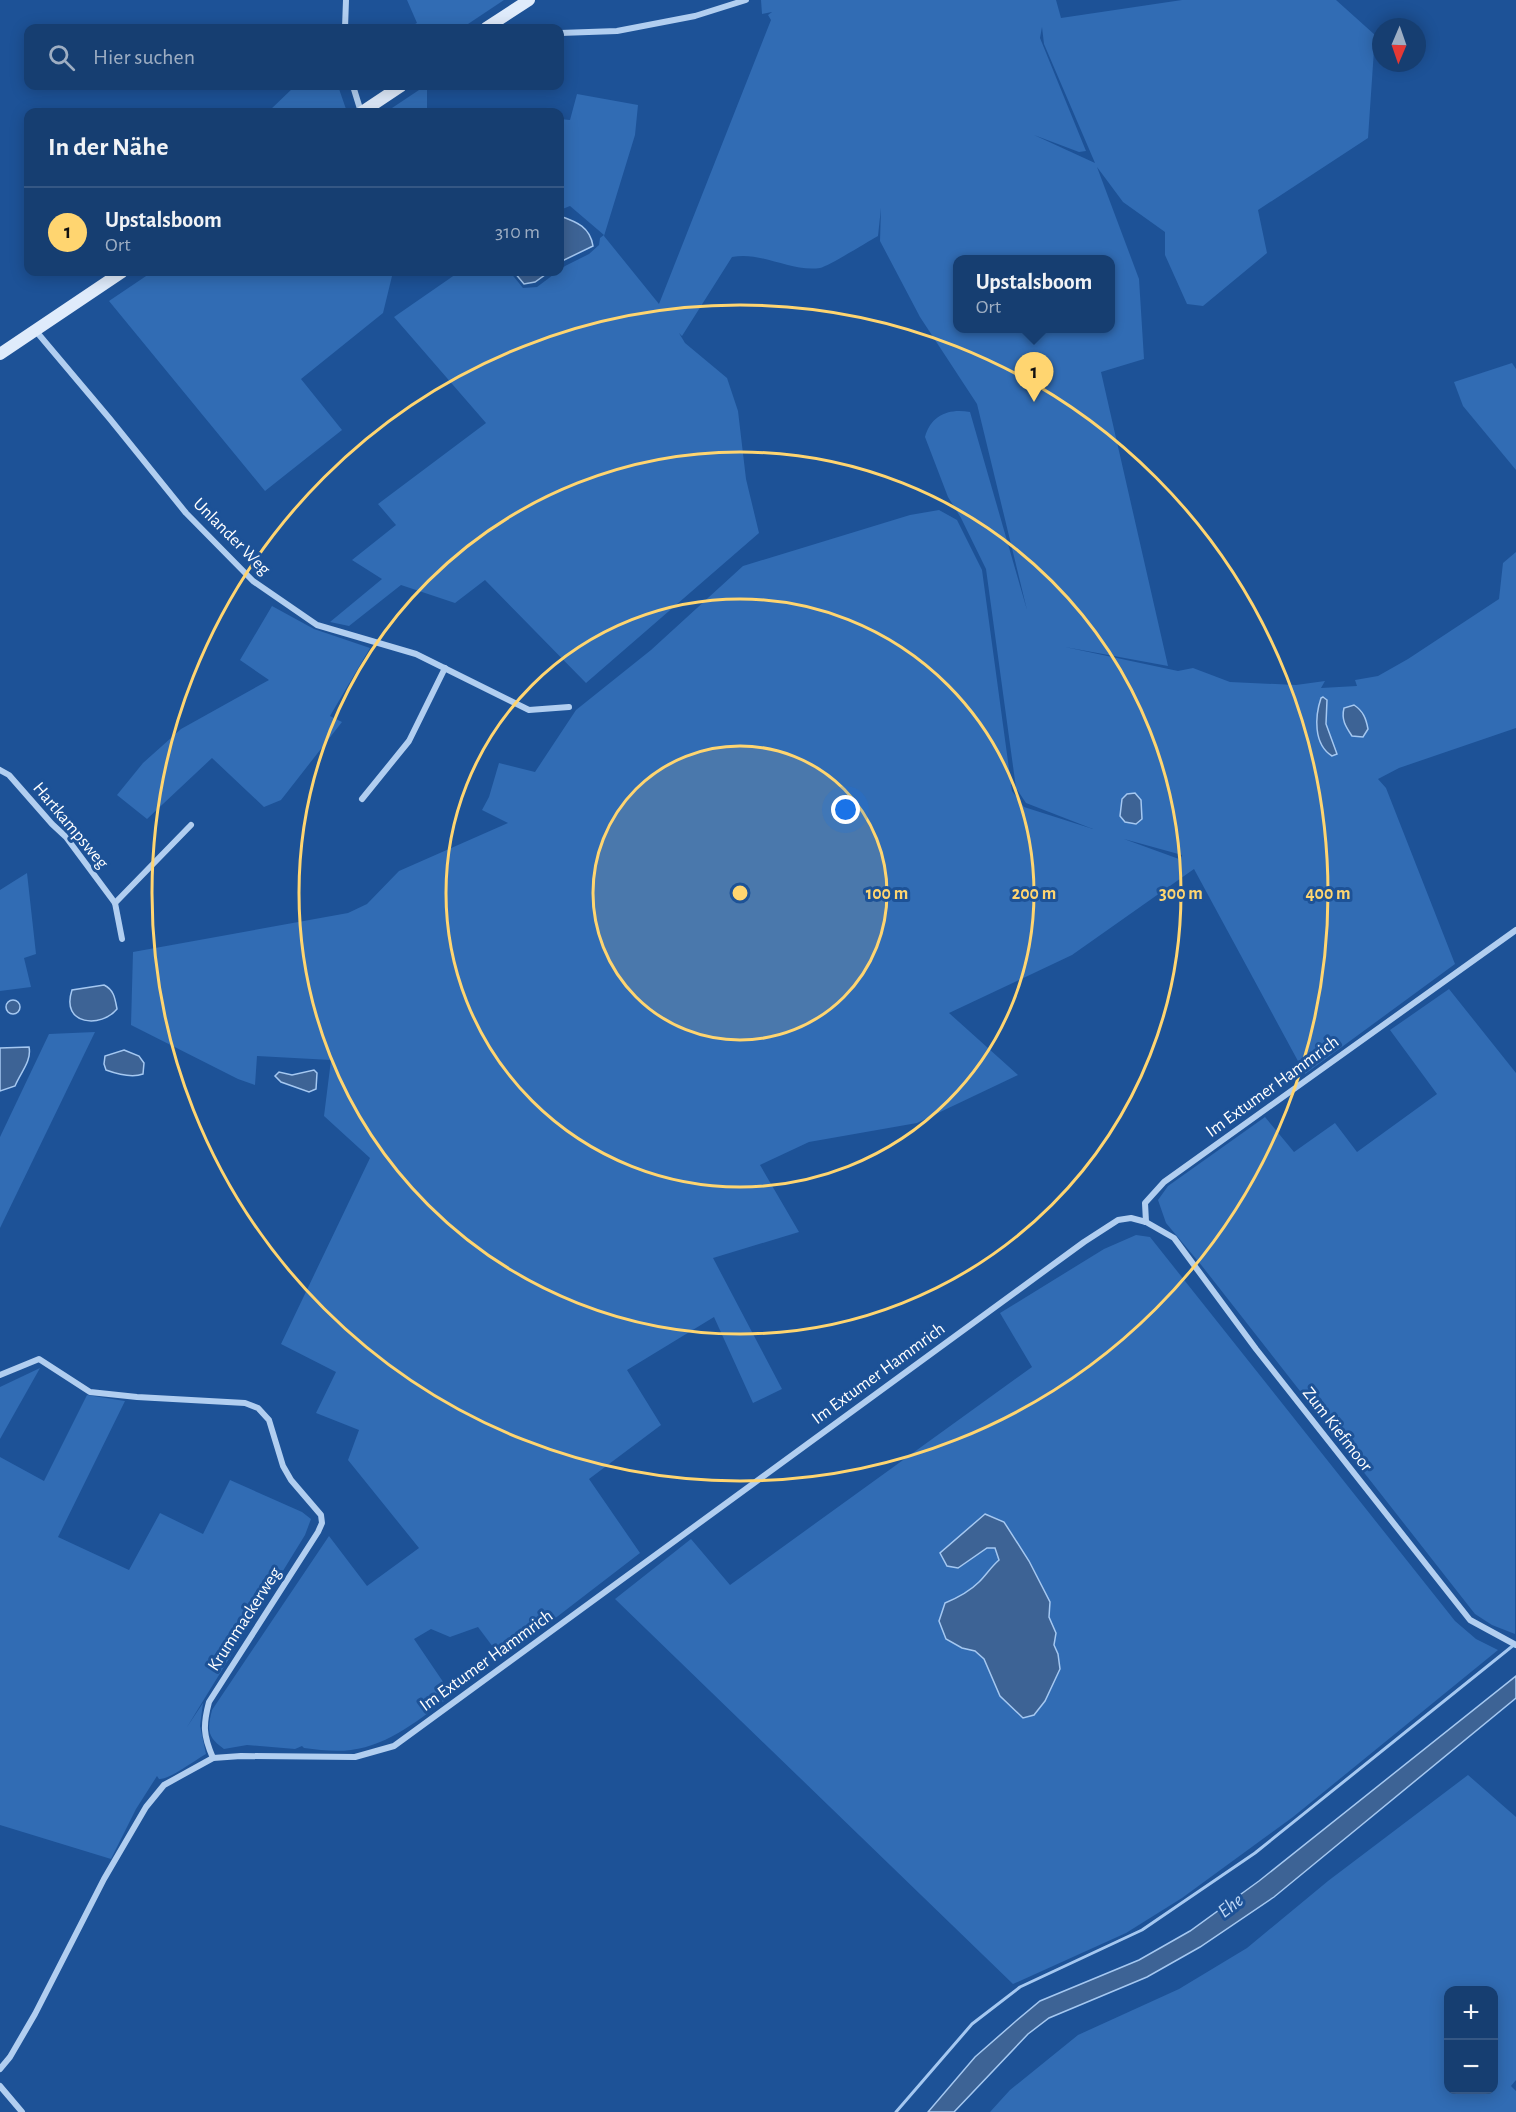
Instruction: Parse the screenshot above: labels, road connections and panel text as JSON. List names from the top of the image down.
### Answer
{
  "streets": {
    "street": [
      "Unlander Weg",
      "Hartkampsweg",
      "Im Extumer Hammrich",
      "Zum Kiefmoor",
      "Krummackerweg"
    ]
  },
  "crossings": [
    ["Im Extumer Hammrich", "Zum Kiefmoor"],
    ["Im Extumer Hammrich", "Krummackerweg"]
  ],
  "water": ["Ehe"],
  "north": "bottom",
  "page": {
    "search": "Hier suchen",
    "heading": "In der Nähe",
    "list": [
      {
        "mark": "1",
        "name": "Upstalsboom",
        "note": "Ort",
        "value": "310 m"
      }
    ],
    "popup": ["Upstalsboom", "Ort"],
    "pins": "1",
    "map_buttons": ["+", "−"]
  },
  "rings": [
    "100 m",
    "200 m",
    "300 m",
    "400 m"
  ]
}
